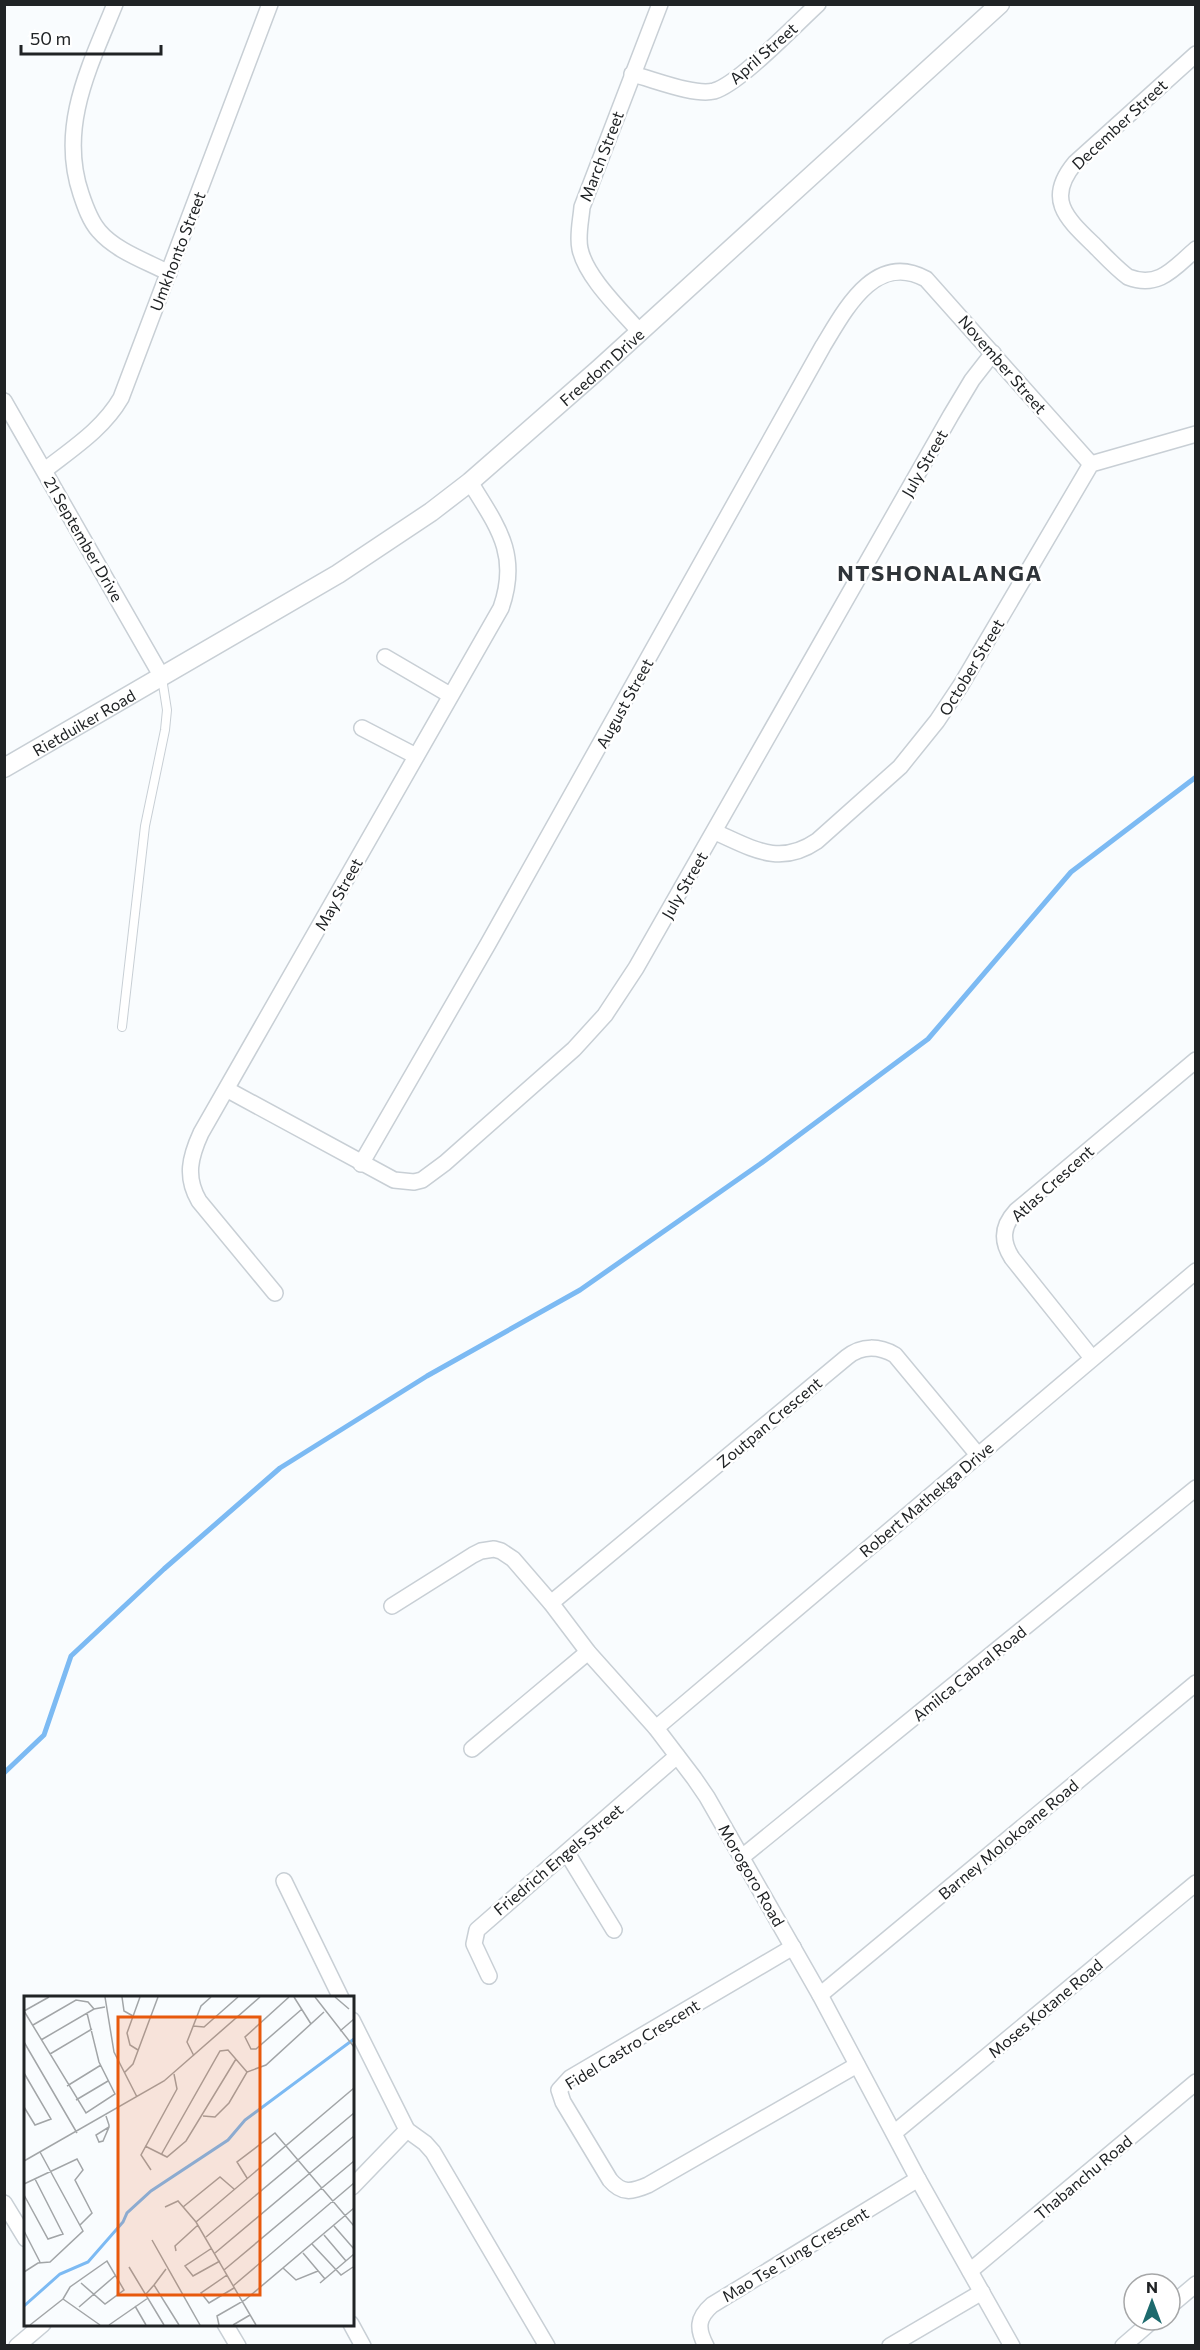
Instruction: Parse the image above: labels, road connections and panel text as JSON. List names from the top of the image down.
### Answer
{
  "streets": {
    "street": [
      "April Street",
      "December Street",
      "March Street",
      "Umkhonto Street",
      "November Street",
      "Freedom Drive",
      "July Street",
      "21 September Drive",
      "October Street",
      "August Street",
      "Rietduiker Road",
      "May Street",
      "Atlas Crescent",
      "Zoutpan Crescent",
      "Robert Mathekga Drive",
      "Amilca Cabral Road",
      "Barney Molokoane Road",
      "Friedrich Engels Street",
      "Morogoro Road",
      "Moses Kotane Road",
      "Fidel Castro Crescent",
      "Thabanchu Road",
      "Mao Tse Tung Crescent"
    ]
  },
  "crossings": [
    ["April Street", "March Street"],
    ["March Street", "Freedom Drive"],
    ["Umkhonto Street", "21 September Drive"],
    ["November Street", "July Street"],
    ["November Street", "October Street"],
    ["November Street", "August Street"],
    ["Freedom Drive", "21 September Drive"],
    ["Freedom Drive", "Rietduiker Road"],
    ["Freedom Drive", "May Street"],
    ["July Street", "October Street"],
    ["July Street", "August Street"],
    ["July Street", "May Street"],
    ["21 September Drive", "Rietduiker Road"],
    ["Atlas Crescent", "Robert Mathekga Drive"],
    ["Zoutpan Crescent", "Robert Mathekga Drive"],
    ["Zoutpan Crescent", "Morogoro Road"],
    ["Robert Mathekga Drive", "Morogoro Road"],
    ["Amilca Cabral Road", "Morogoro Road"],
    ["Barney Molokoane Road", "Morogoro Road"],
    ["Friedrich Engels Street", "Morogoro Road"],
    ["Morogoro Road", "Moses Kotane Road"],
    ["Morogoro Road", "Fidel Castro Crescent"],
    ["Morogoro Road", "Thabanchu Road"],
    ["Morogoro Road", "Mao Tse Tung Crescent"]
  ],
  "districts": ["NTSHONALANGA"],
  "scale_bar": "50 m",
  "north": "top"
}
